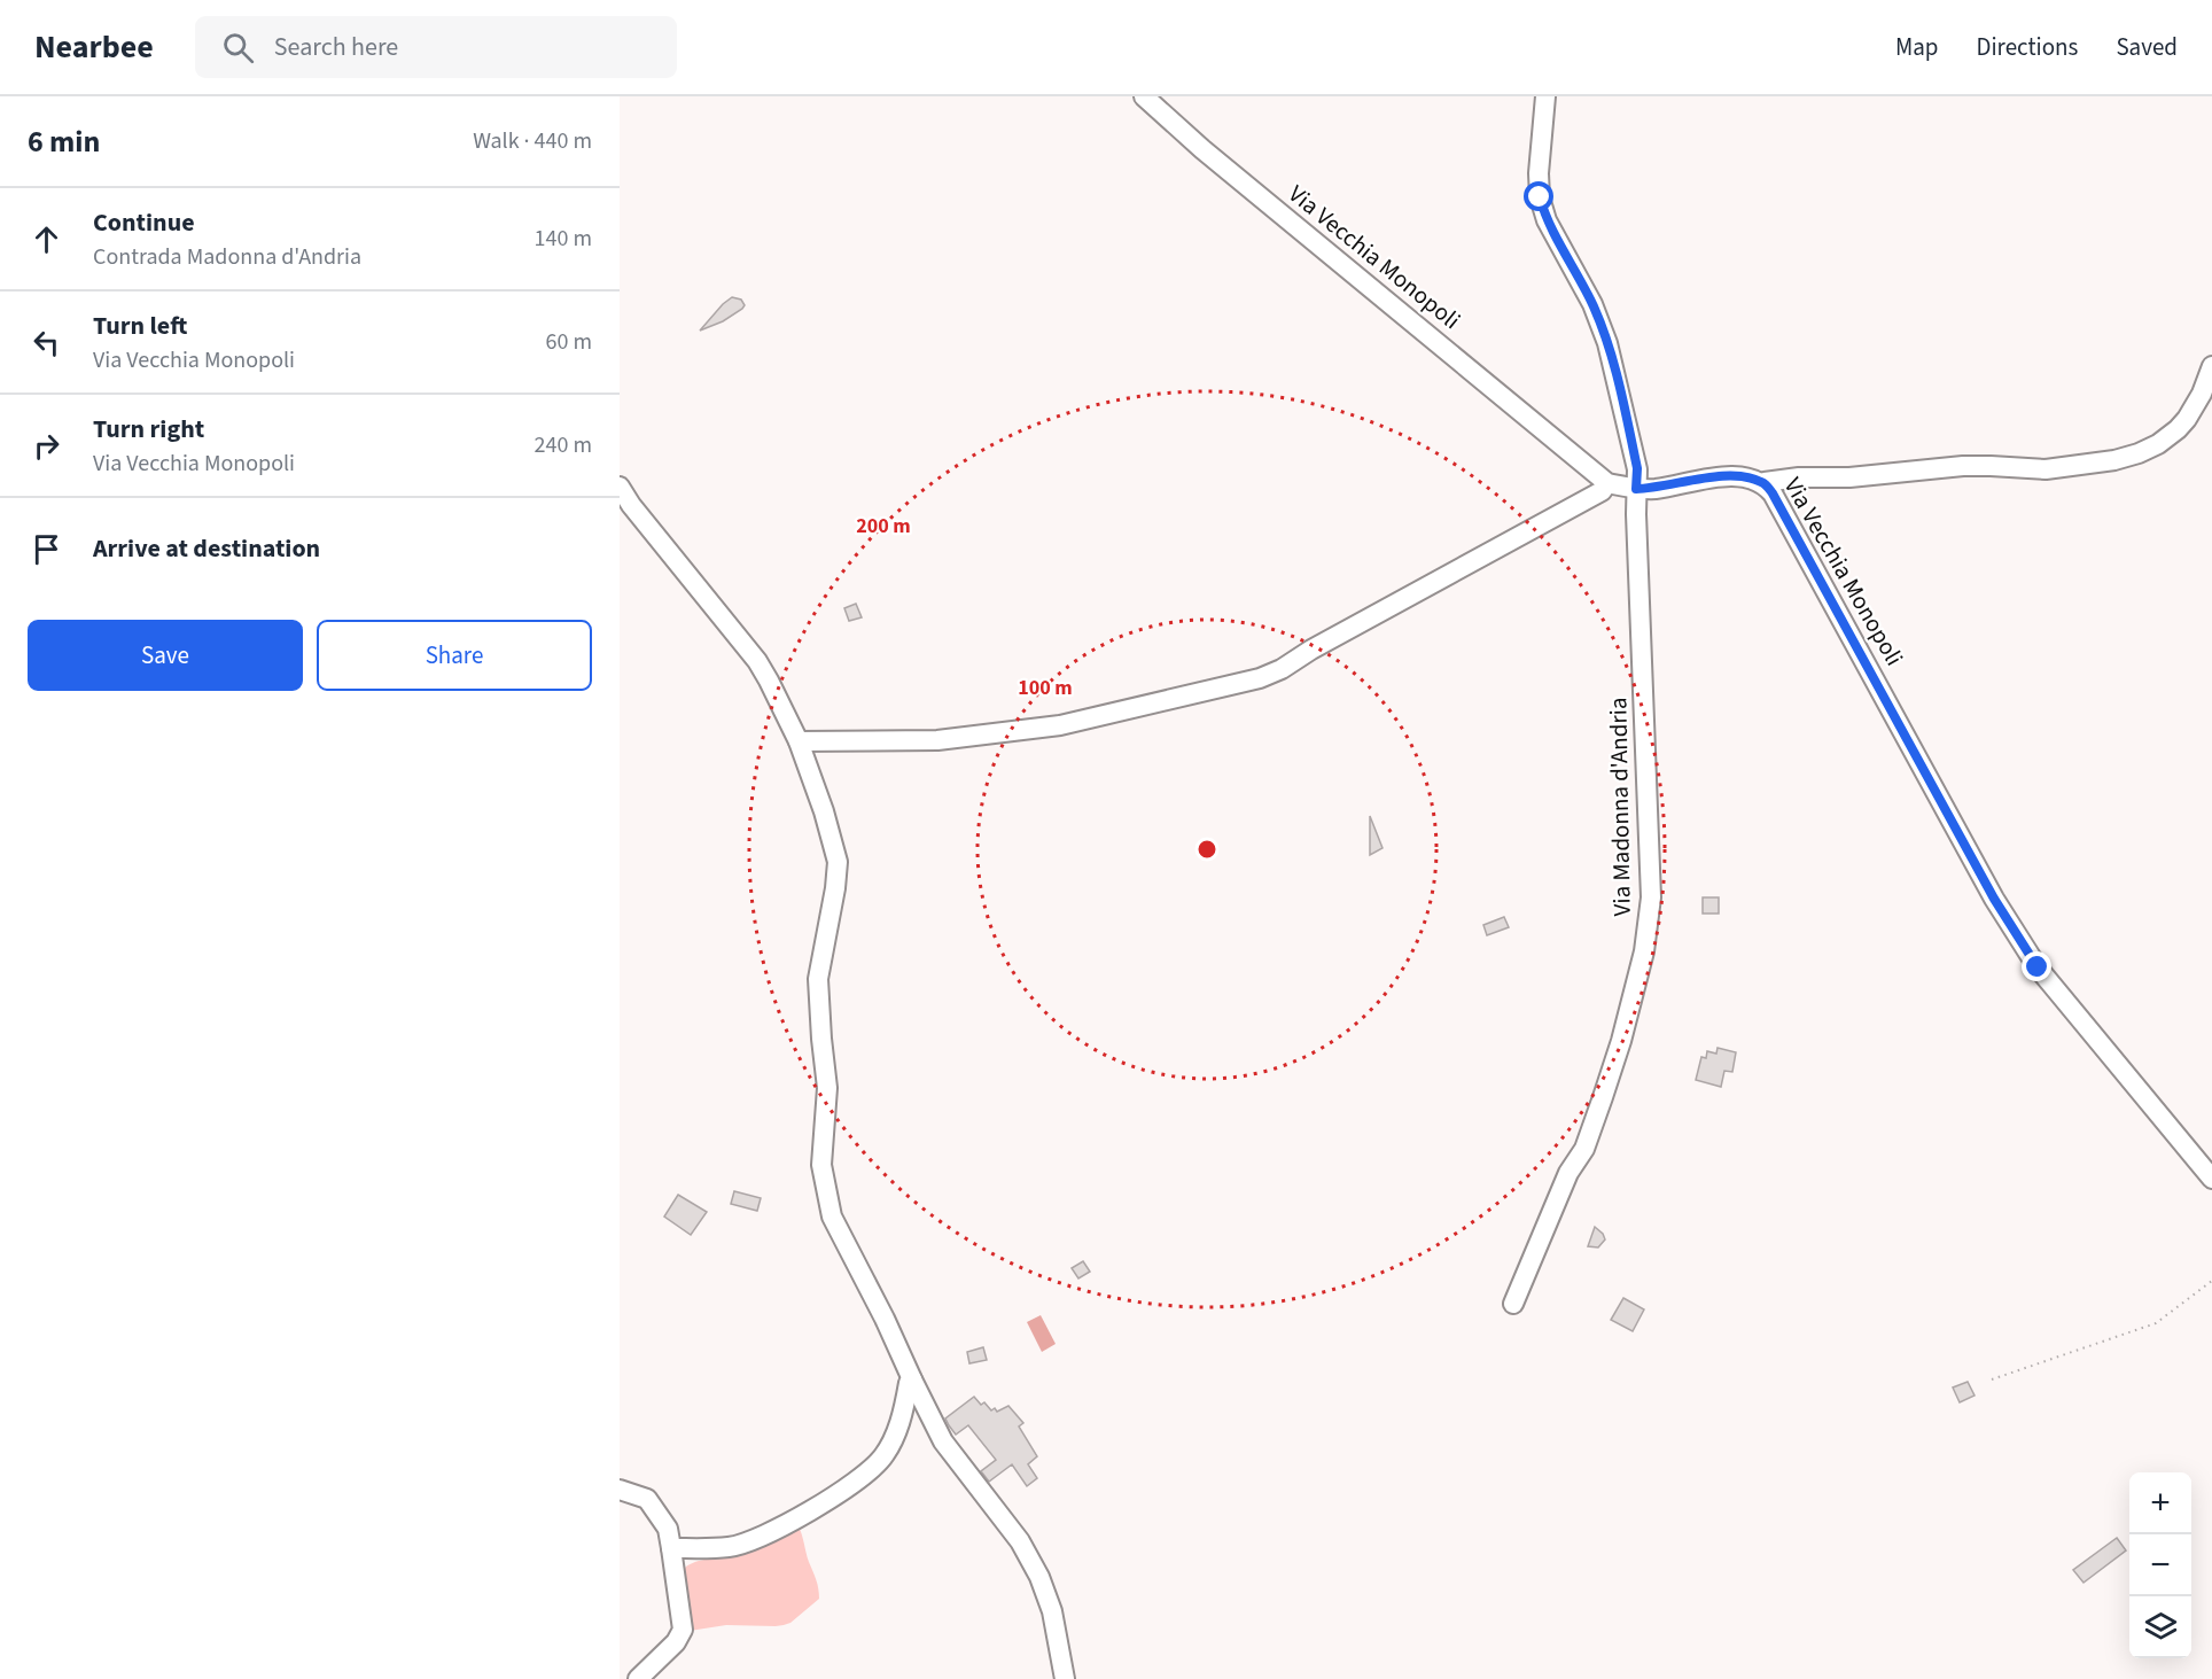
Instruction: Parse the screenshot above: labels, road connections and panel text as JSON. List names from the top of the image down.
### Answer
{
  "streets": {
    "street": ["Via Vecchia Monopoli", "Via Madonna d'Andria"]
  },
  "crossings": [
    ["Via Vecchia Monopoli", "Via Madonna d'Andria"]
  ],
  "page": {
    "header": "Nearbee",
    "search": "Search here",
    "nav": ["Map", "Directions", "Saved"],
    "heading": ["6 min", "Walk · 440 m"],
    "list": [
      ["Continue", "Contrada Madonna d'Andria", "140 m"],
      ["Turn left", "Via Vecchia Monopoli", "60 m"],
      ["Turn right", "Via Vecchia Monopoli", "240 m"],
      "Arrive at destination"
    ],
    "buttons": ["Save", "Share"],
    "map_buttons": ["+", "−"]
  },
  "rings": ["200 m", "100 m"]
}
